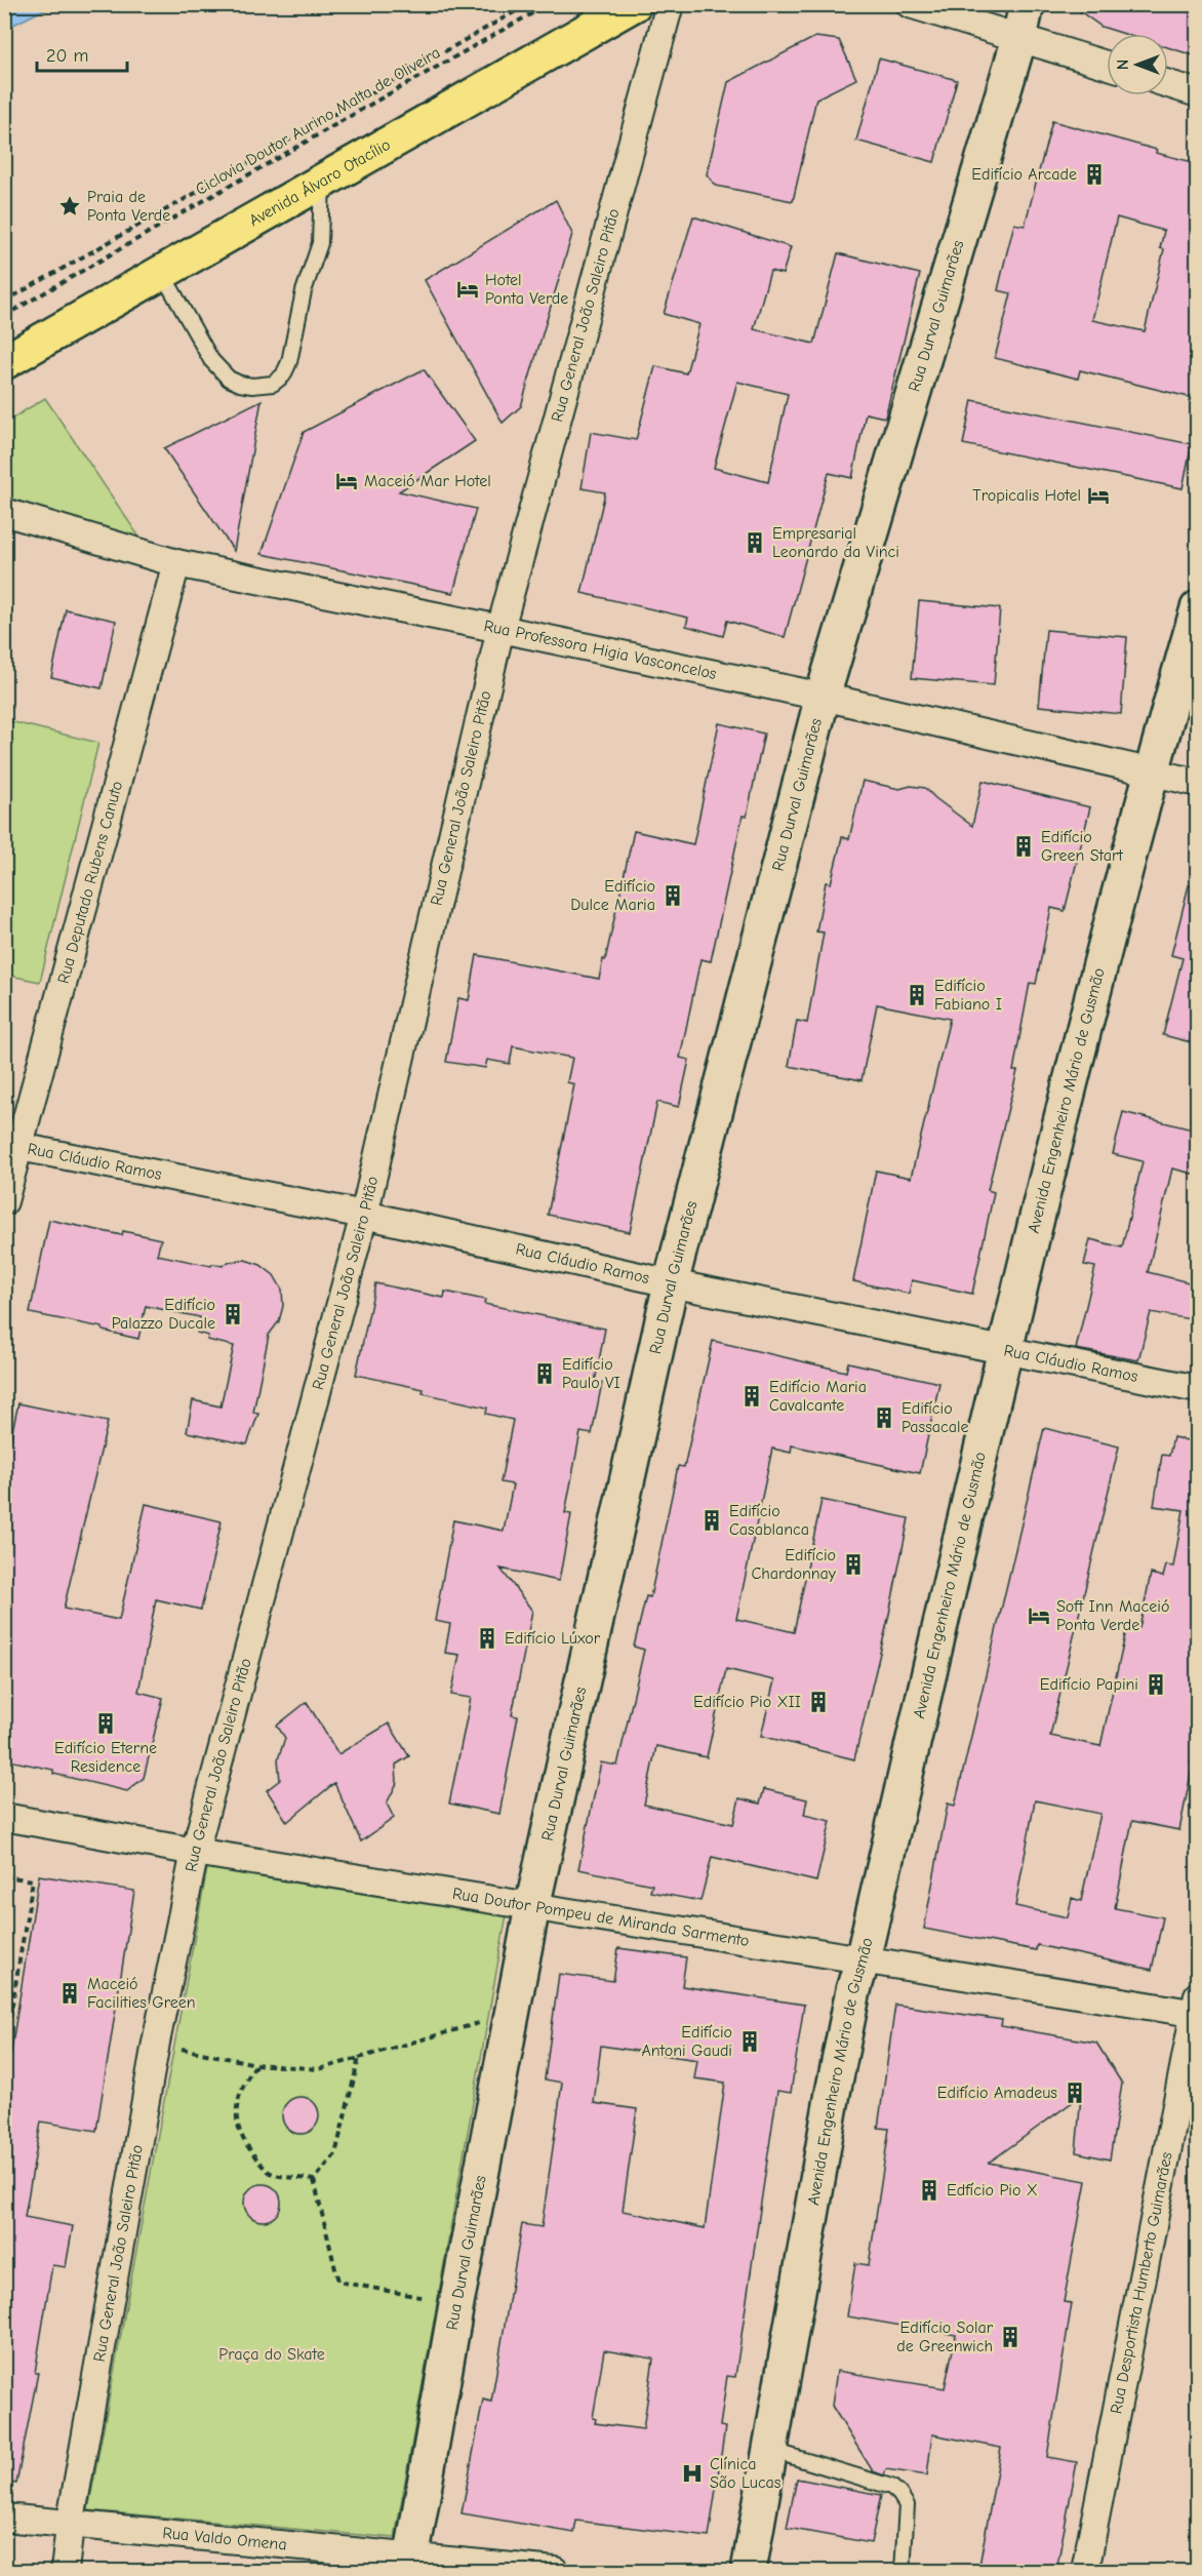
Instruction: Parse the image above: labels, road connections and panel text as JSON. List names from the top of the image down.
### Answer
{
  "streets": {
    "main road": ["Avenida Álvaro Otacílio"],
    "street": [
      "Rua General João Saleiro Pitão",
      "Rua Durval Guimarães",
      "Rua Professora Higia Vasconcelos",
      "Rua Deputado Rubens Canuto",
      "Avenida Engenheiro Mário de Gusmão",
      "Rua Cláudio Ramos",
      "Rua Doutor Pompeu de Miranda Sarmento",
      "Rua Desportista Humberto Guimarães",
      "Rua Valdo Omena"
    ],
    "path": ["Ciclovia Doutor Aurino Malta de Oliveira"]
  },
  "crossings": [
    ["Rua General João Saleiro Pitão", "Rua Professora Higia Vasconcelos"],
    ["Rua General João Saleiro Pitão", "Rua Cláudio Ramos"],
    ["Rua General João Saleiro Pitão", "Rua Doutor Pompeu de Miranda Sarmento"],
    ["Rua General João Saleiro Pitão", "Rua Valdo Omena"],
    ["Rua Durval Guimarães", "Rua Professora Higia Vasconcelos"],
    ["Rua Durval Guimarães", "Rua Cláudio Ramos"],
    ["Rua Durval Guimarães", "Rua Doutor Pompeu de Miranda Sarmento"],
    ["Rua Durval Guimarães", "Rua Valdo Omena"],
    ["Rua Professora Higia Vasconcelos", "Rua Deputado Rubens Canuto"],
    ["Rua Professora Higia Vasconcelos", "Avenida Engenheiro Mário de Gusmão"],
    ["Rua Deputado Rubens Canuto", "Rua Cláudio Ramos"],
    ["Avenida Engenheiro Mário de Gusmão", "Rua Cláudio Ramos"],
    ["Avenida Engenheiro Mário de Gusmão", "Rua Doutor Pompeu de Miranda Sarmento"],
    ["Rua Doutor Pompeu de Miranda Sarmento", "Rua Desportista Humberto Guimarães"]
  ],
  "parks": ["Praça do Skate"],
  "places": {
    "building": [
      "Edifício Arcade",
      "Empresarial Leonardo da Vinci",
      "Edifício Green Start",
      "Edifício Dulce Maria",
      "Edifício Fabiano I",
      "Edifício Palazzo Ducale",
      "Edifício Paulo VI",
      "Edifício Maria Cavalcante",
      "Edifício Passacale",
      "Edifício Casablanca",
      "Edifício Chardonnay",
      "Edifício Lúxor",
      "Edifício Papini",
      "Edifício Pio XII",
      "Edifício Eterne Residence",
      "Maceió Facilities Green",
      "Edifício Antoni Gaudi",
      "Edifício Amadeus",
      "Edfício Pio X",
      "Edifício Solar de Greenwich"
    ],
    "place": ["Praia de Ponta Verde"],
    "hotel": [
      "Hotel Ponta Verde",
      "Maceió Mar Hotel",
      "Tropicalis Hotel",
      "Soft Inn Maceió Ponta Verde"
    ],
    "hospital": ["Clínica São Lucas"]
  },
  "scale_bar": "20 m",
  "north": "left"
}
